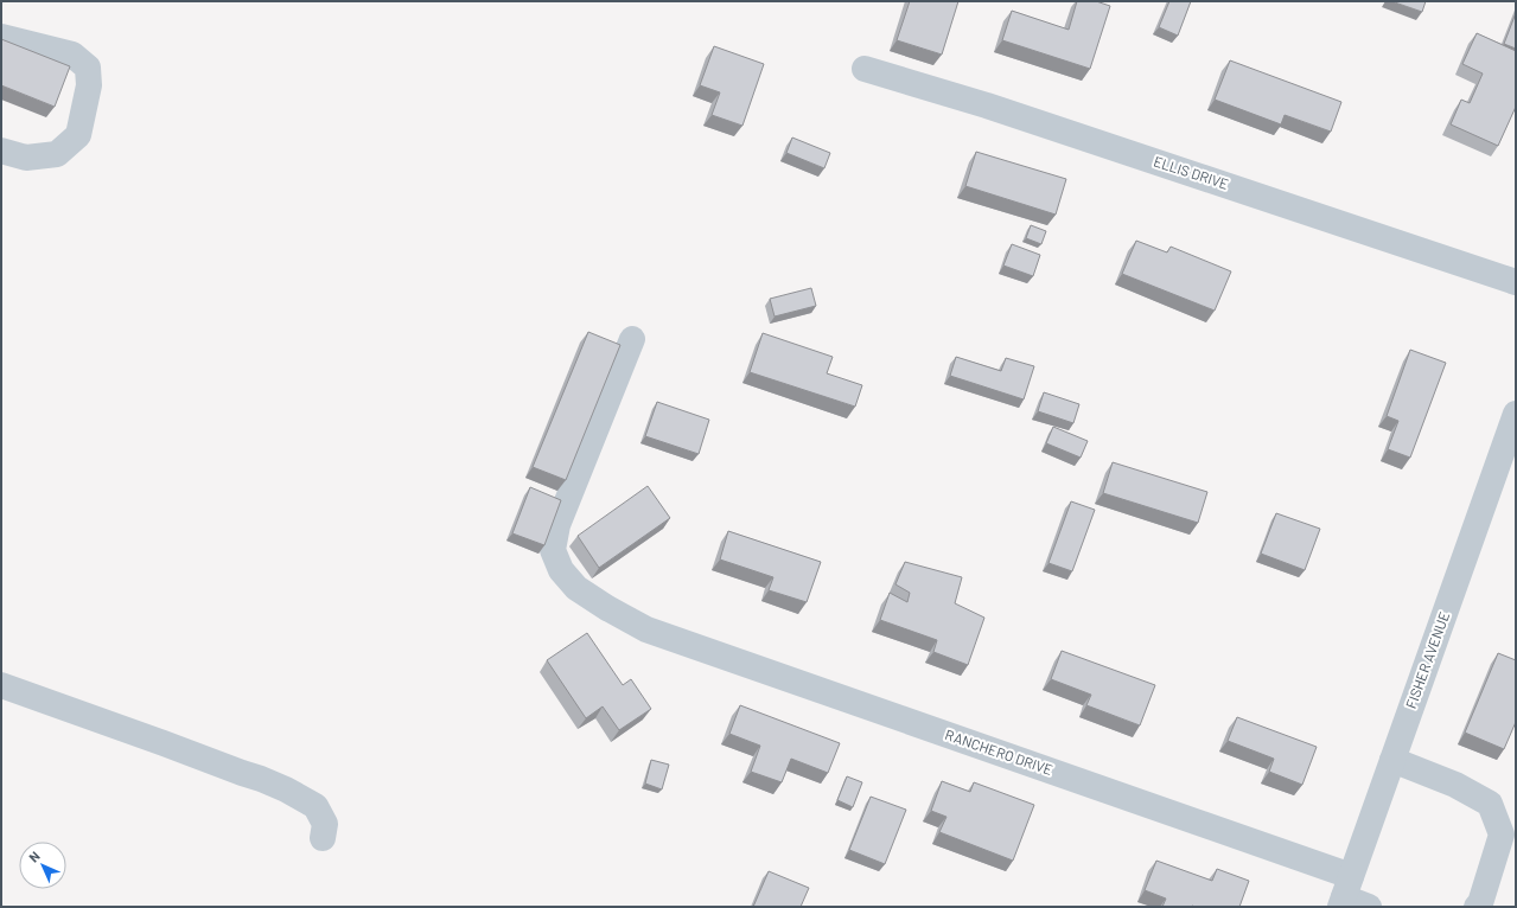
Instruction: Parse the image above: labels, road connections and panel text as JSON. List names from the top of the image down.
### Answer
{
  "streets": {
    "street": ["ELLIS DRIVE", "FISHER AVENUE", "RANCHERO DRIVE"]
  },
  "crossings": [
    ["FISHER AVENUE", "RANCHERO DRIVE"]
  ],
  "north": "top left"
}
